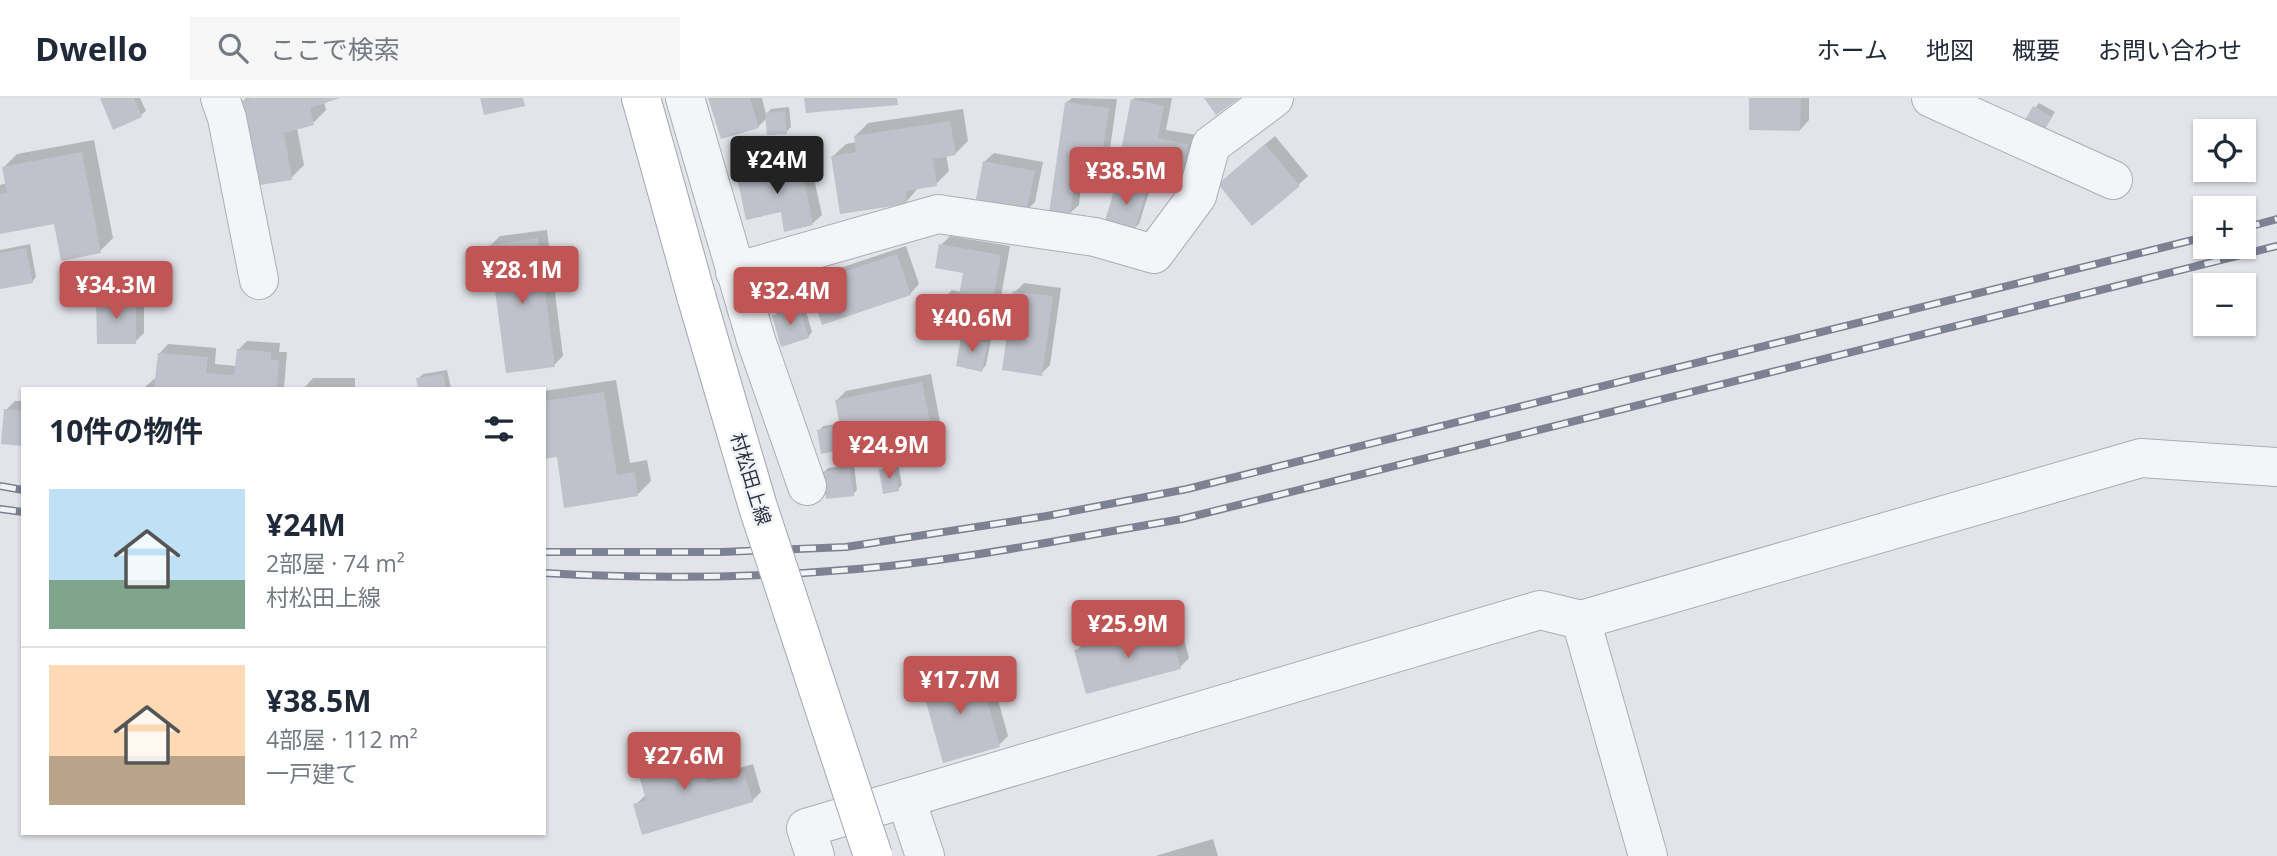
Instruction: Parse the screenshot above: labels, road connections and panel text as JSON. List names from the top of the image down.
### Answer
{
  "streets": {
    "main road": ["村松田上線"]
  },
  "page": {
    "header": "Dwello",
    "search": "ここで検索",
    "nav": [
      "ホーム",
      "地図",
      "概要",
      "お問い合わせ"
    ],
    "map_buttons": ["+", "−"],
    "price": [
      "¥24M",
      "¥38.5M",
      "¥28.1M",
      "¥34.3M",
      "¥32.4M",
      "¥40.6M",
      "¥24.9M",
      "¥25.9M",
      "¥17.7M",
      "¥27.6M"
    ],
    "heading": "10件の物件",
    "list": [
      {
        "name": "¥24M",
        "note": "2部屋 · 74 m² · 村松田上線"
      },
      {
        "name": "¥38.5M",
        "note": "4部屋 · 112 m² · 一戸建て"
      }
    ]
  }
}
